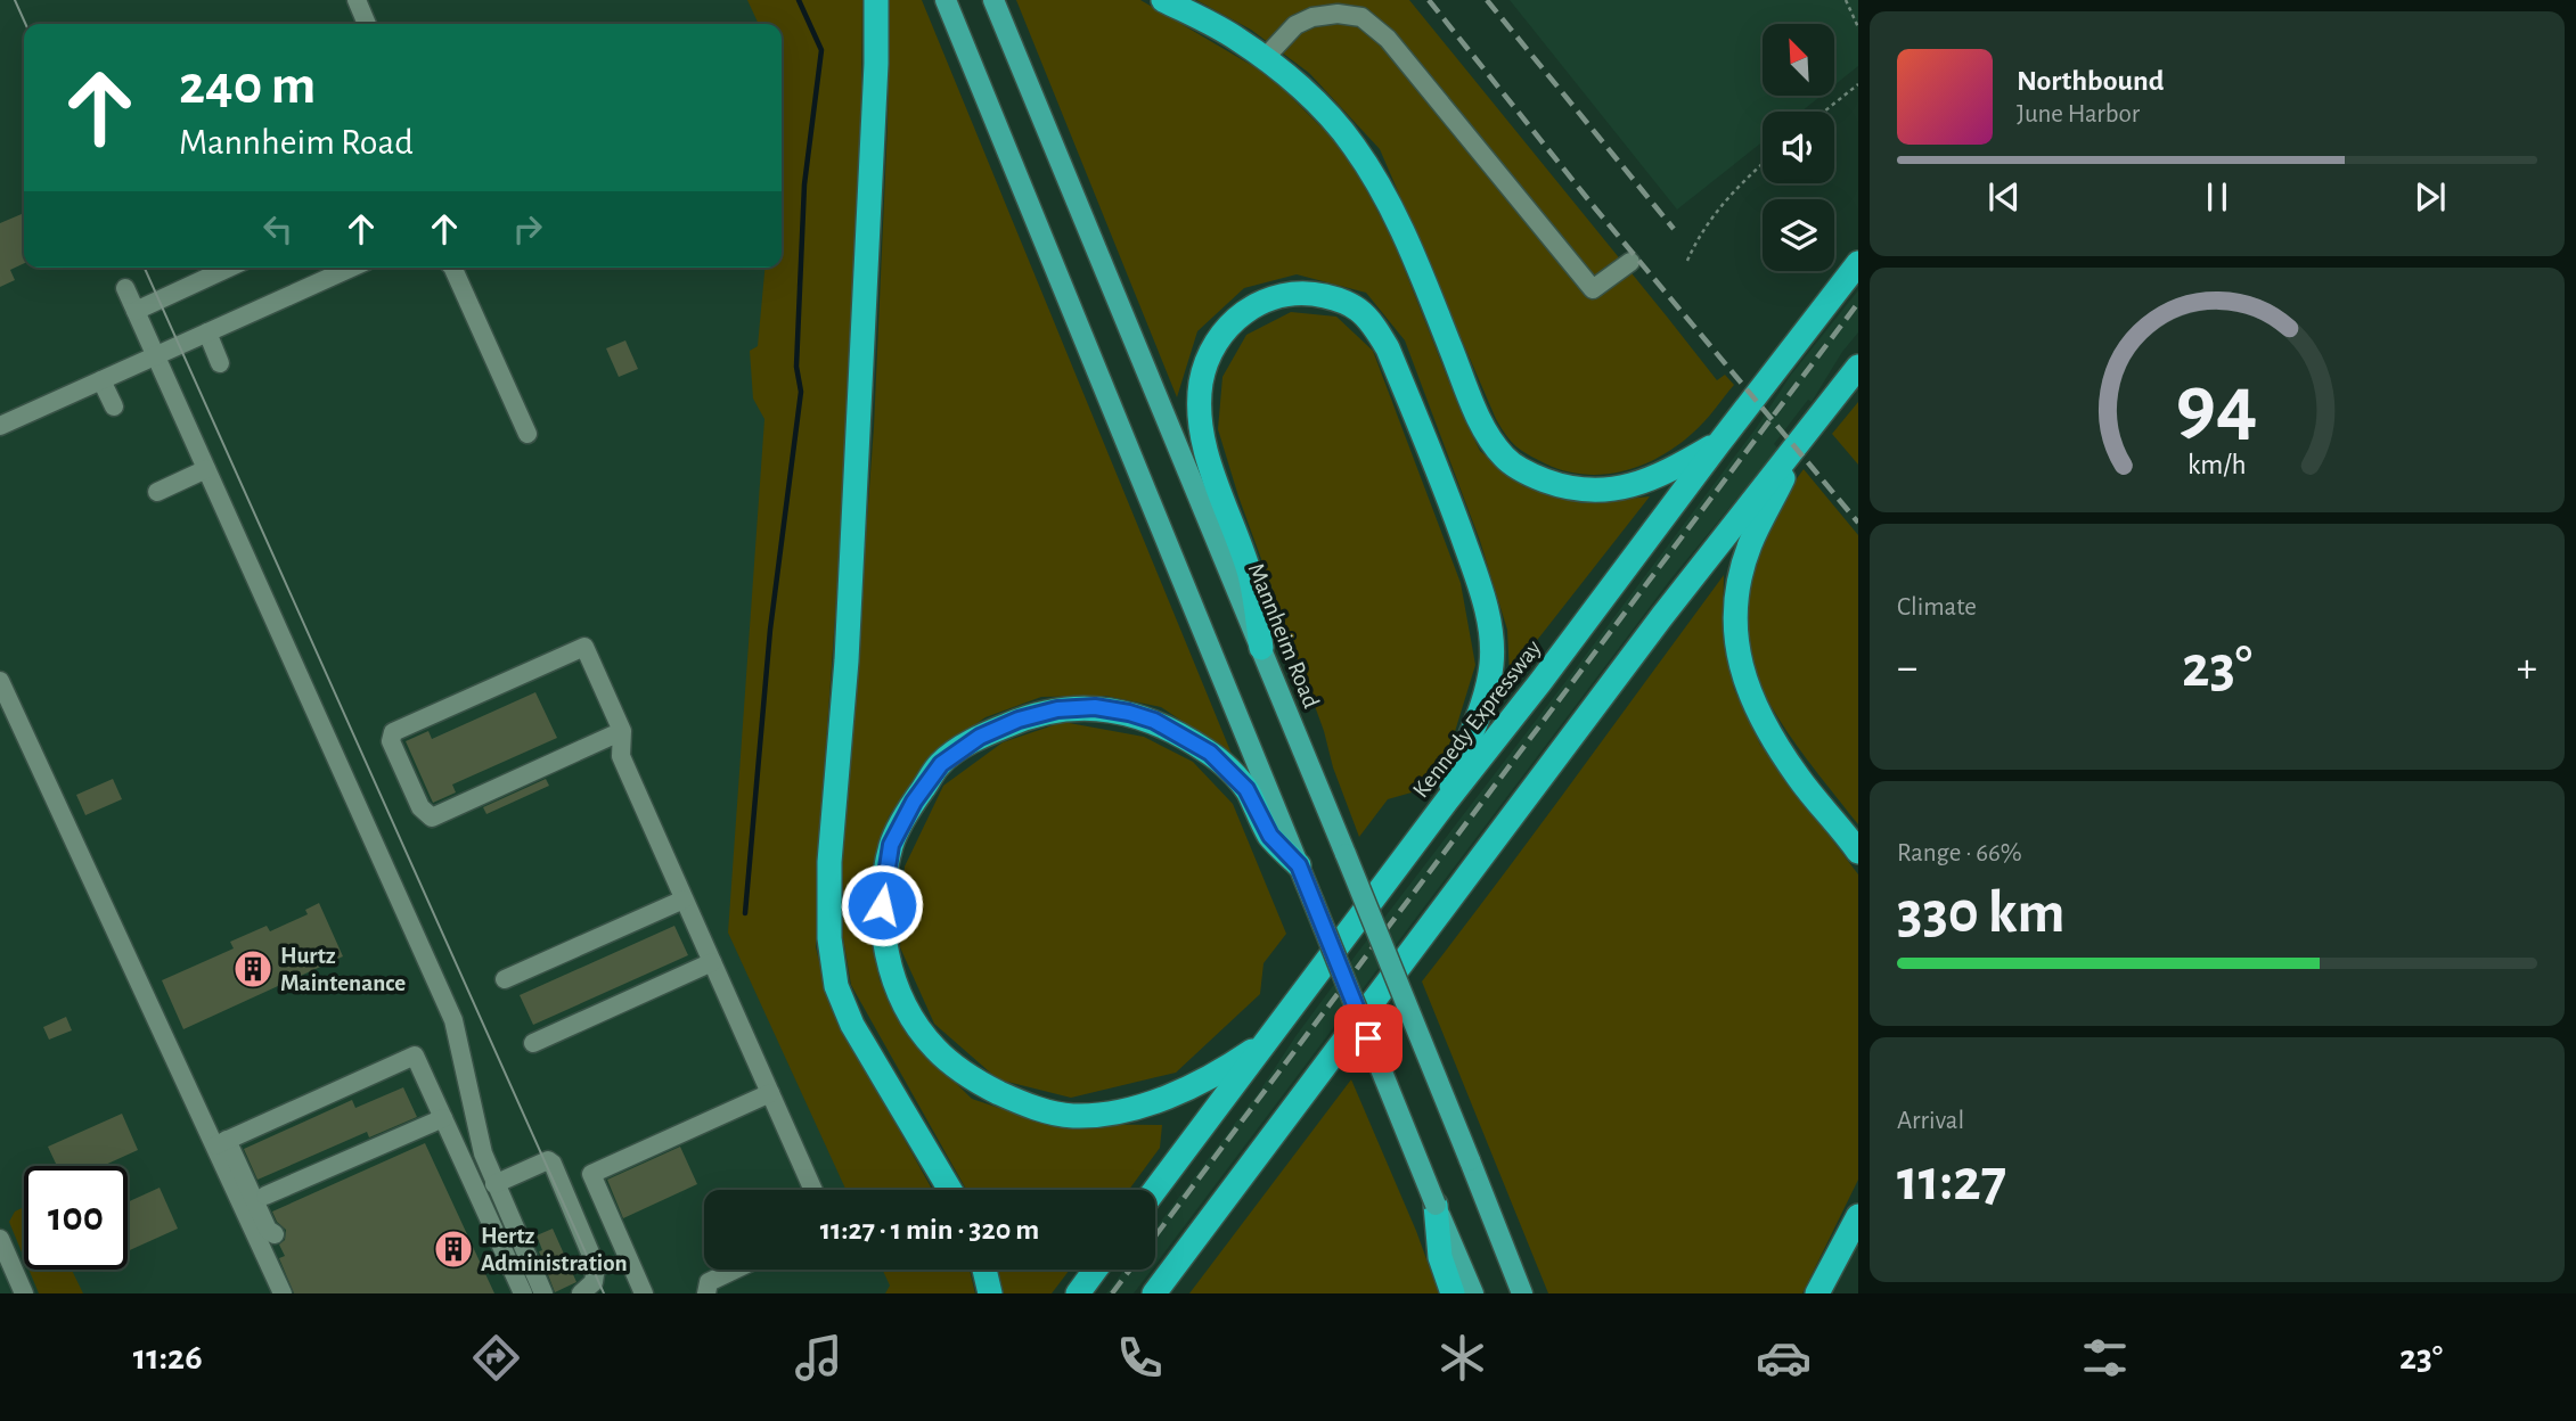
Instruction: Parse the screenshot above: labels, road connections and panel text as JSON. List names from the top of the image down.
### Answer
{
  "streets": {
    "highway": ["Kennedy Expressway"],
    "main road": ["Mannheim Road"]
  },
  "places": {
    "building": ["Hurtz Maintenance", "Hertz Administration"]
  },
  "north": "top left",
  "page": {
    "turn": ["240 m", "Mannheim Road"],
    "song": ["Northbound", "June Harbor"],
    "tile": [
      "Climate",
      ["Range · 66%", "330 km"],
      ["Arrival", "11:27"]
    ],
    "heat": ["−", "23°", "+"],
    "limit": "100",
    "trip": "11:27 · 1 min · 320 m",
    "tabs": ["11:26", "23°"],
    "gauge": ["94", "km/h"]
  }
}
